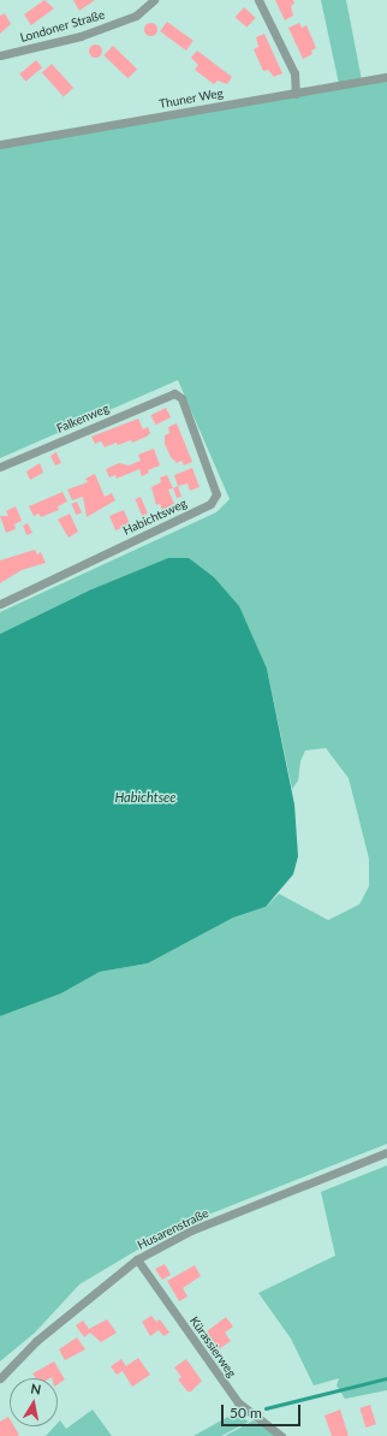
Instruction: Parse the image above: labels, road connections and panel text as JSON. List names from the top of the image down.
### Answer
{
  "streets": {
    "street": [
      "Londoner Straße",
      "Thuner Weg",
      "Falkenweg",
      "Habichtsweg",
      "Husarenstraße",
      "Kürassierweg"
    ]
  },
  "crossings": [
    ["Falkenweg", "Habichtsweg"],
    ["Husarenstraße", "Kürassierweg"]
  ],
  "water": ["Habichtsee"],
  "scale_bar": "50 m",
  "north": "top"
}
